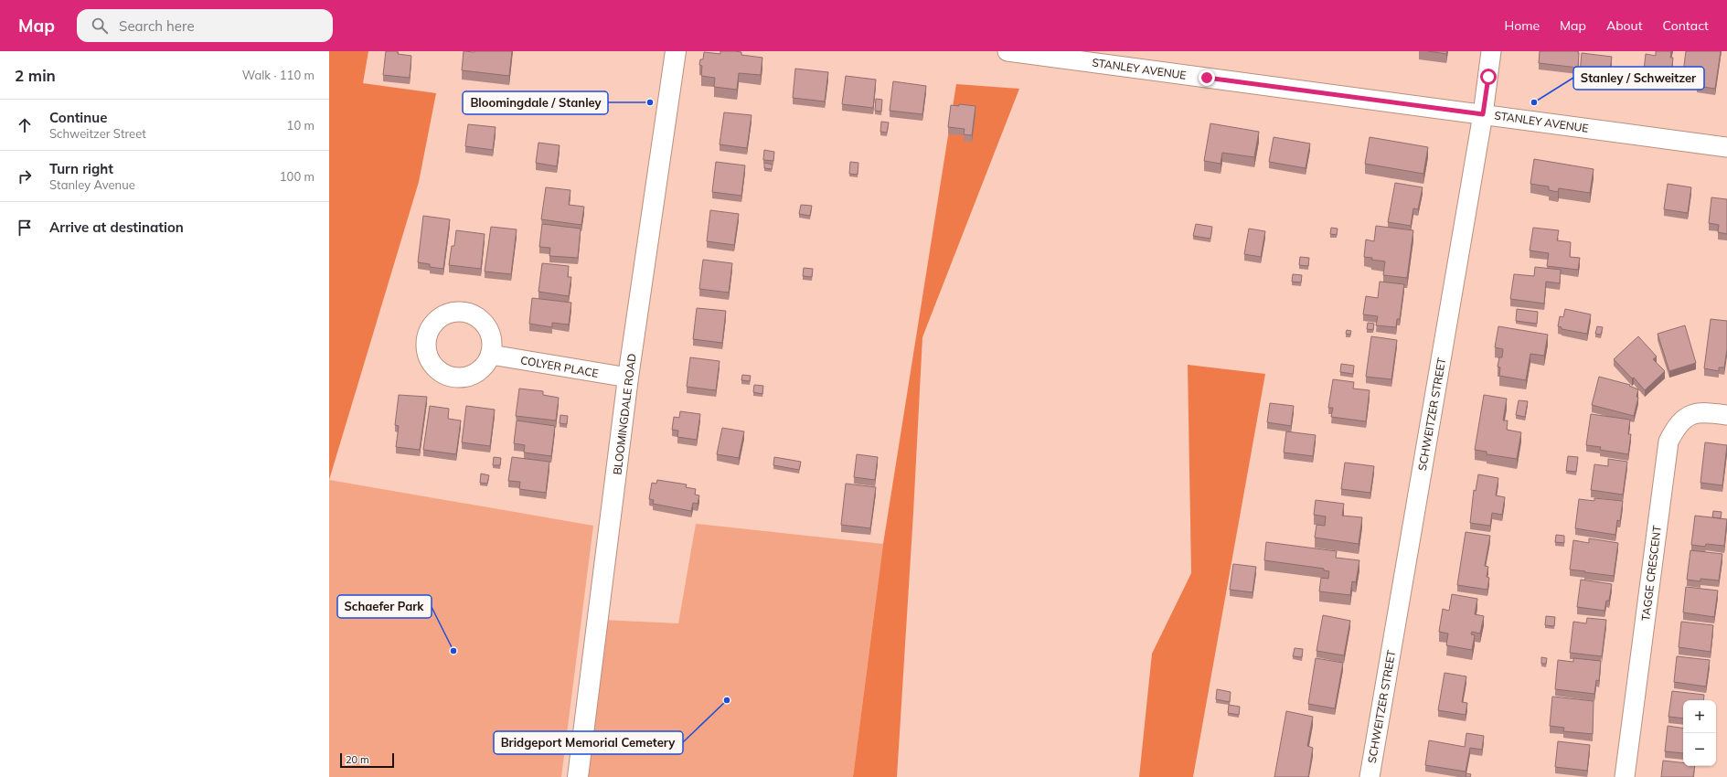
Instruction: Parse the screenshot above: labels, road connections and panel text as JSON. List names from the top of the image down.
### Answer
{
  "streets": {
    "main road": ["BLOOMINGDALE ROAD"],
    "street": [
      "STANLEY AVENUE",
      "COLYER PLACE",
      "SCHWEITZER STREET",
      "TAGGE CRESCENT"
    ]
  },
  "crossings": [
    ["STANLEY AVENUE", "SCHWEITZER STREET"],
    ["COLYER PLACE", "BLOOMINGDALE ROAD"]
  ],
  "places": [
    "Bloomingdale / Stanley",
    "Stanley / Schweitzer",
    "Schaefer Park",
    "Bridgeport Memorial Cemetery"
  ],
  "scale_bar": "20 m",
  "page": {
    "header": "Map",
    "search": "Search here",
    "nav": [
      "Home",
      "Map",
      "About",
      "Contact"
    ],
    "heading": ["2 min", "Walk · 110 m"],
    "list": [
      ["Continue", "Schweitzer Street", "10 m"],
      ["Turn right", "Stanley Avenue", "100 m"],
      "Arrive at destination"
    ],
    "map_buttons": ["+", "−"],
    "scale": "20 m"
  }
}
